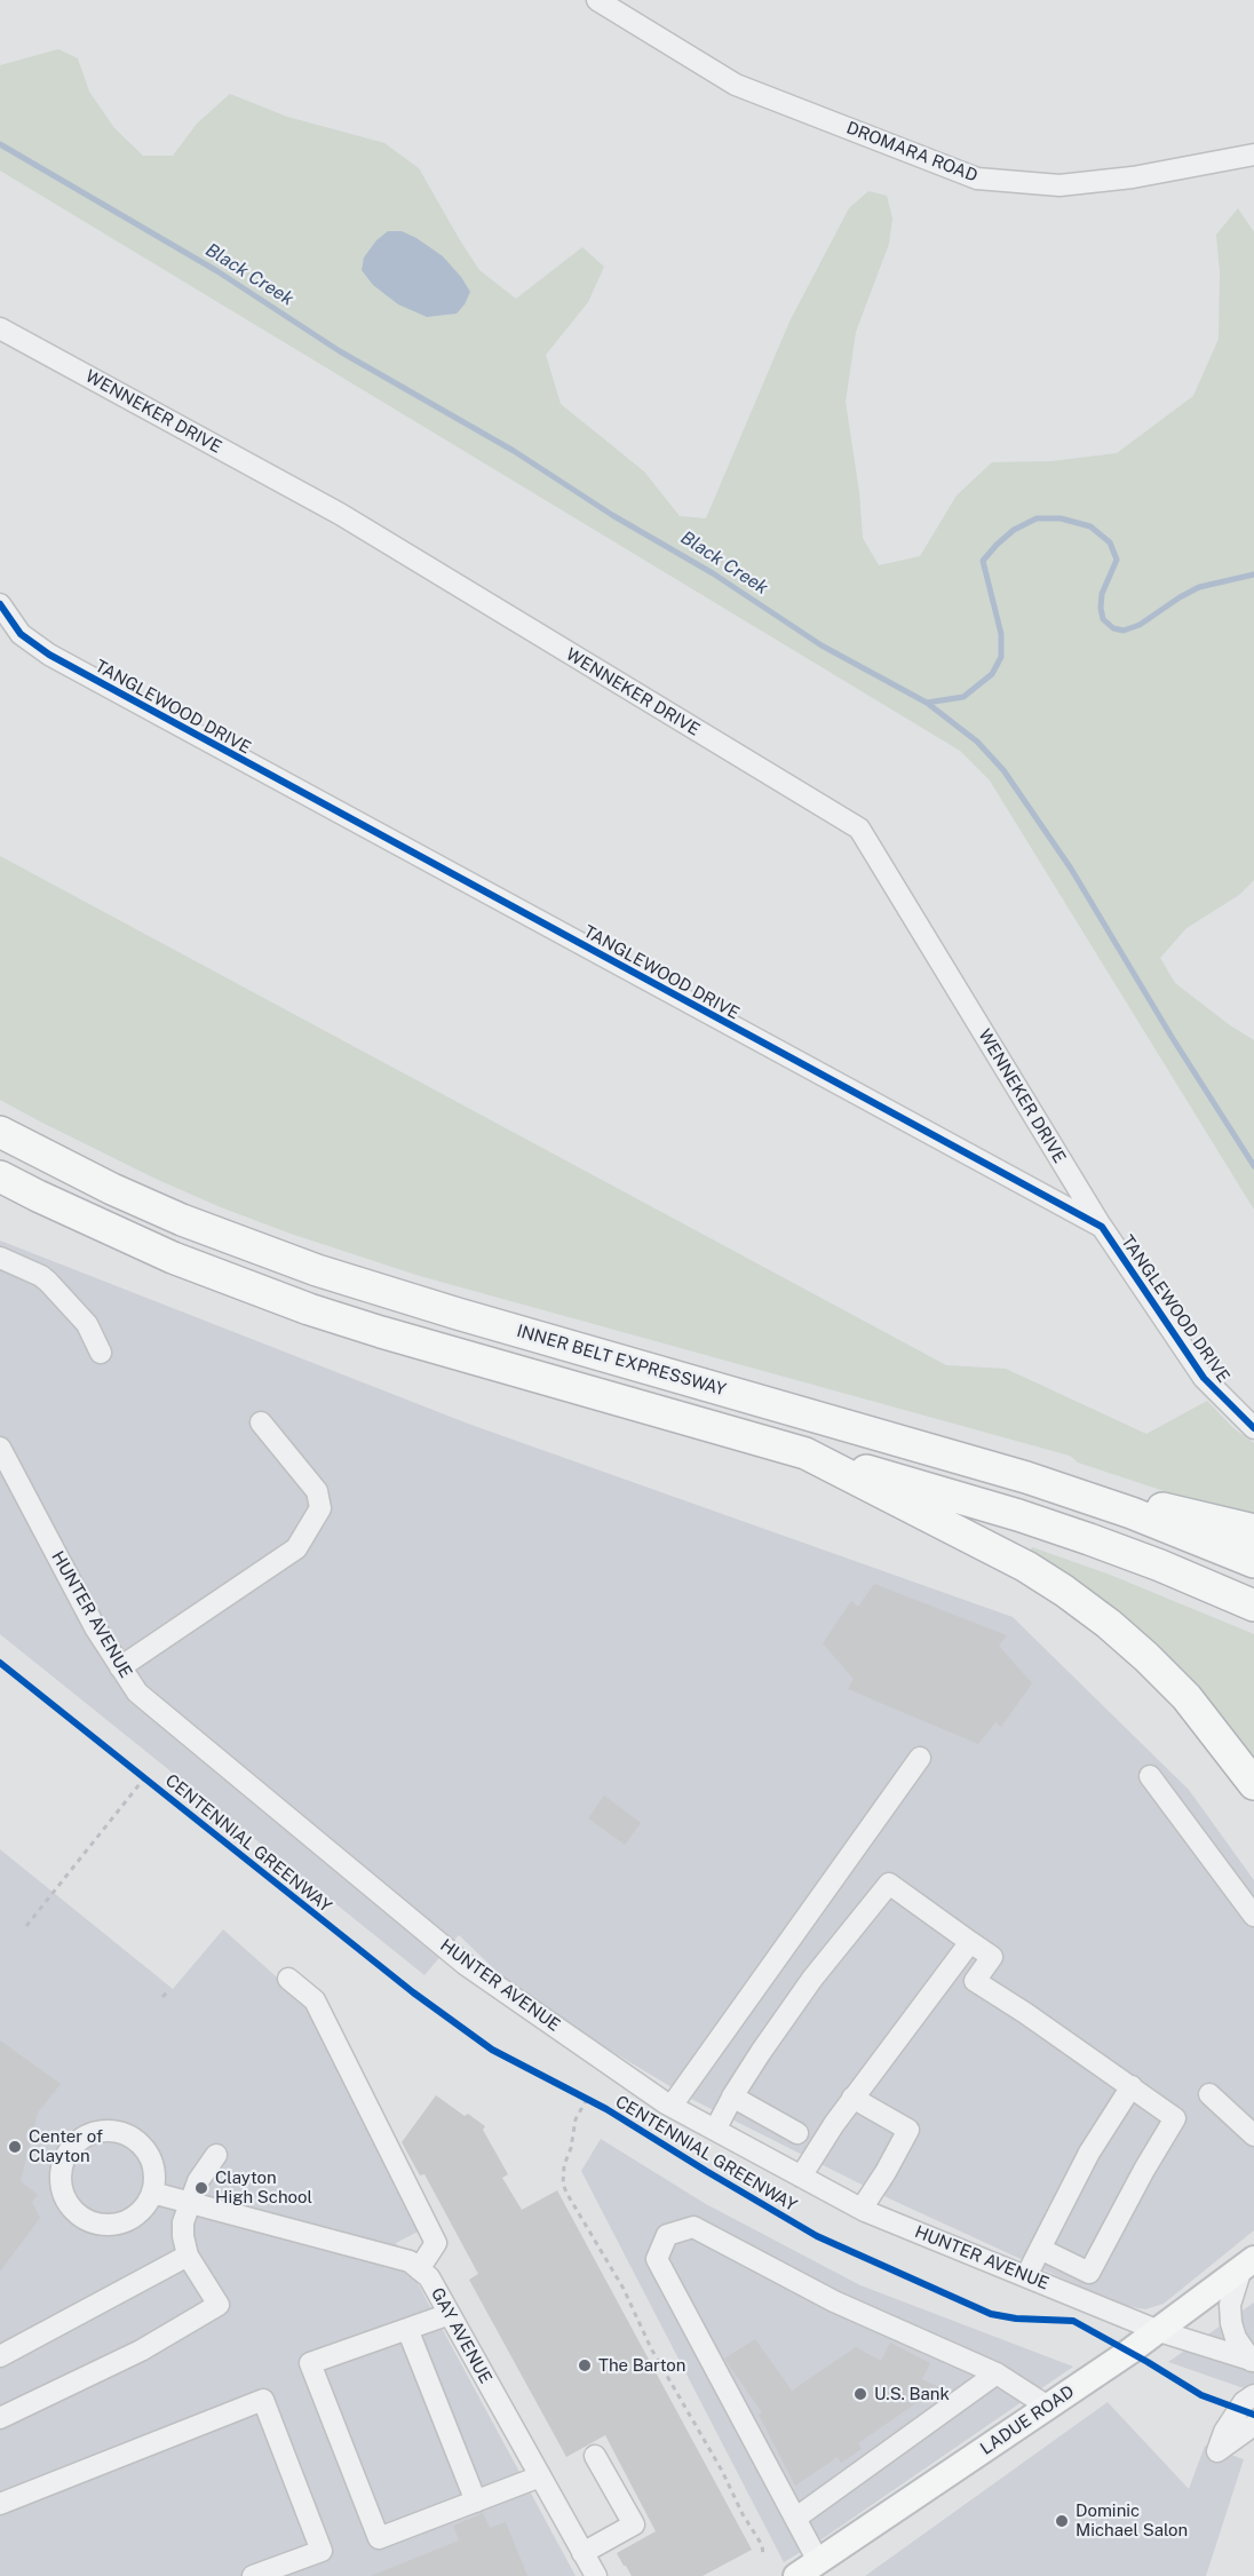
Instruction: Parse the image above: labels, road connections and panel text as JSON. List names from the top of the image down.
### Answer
{
  "streets": {
    "highway": ["INNER BELT EXPRESSWAY"],
    "main road": ["LADUE ROAD"],
    "street": [
      "DROMARA ROAD",
      "WENNEKER DRIVE",
      "TANGLEWOOD DRIVE",
      "HUNTER AVENUE",
      "GAY AVENUE"
    ],
    "cycle path": ["CENTENNIAL GREENWAY"]
  },
  "crossings": [
    ["WENNEKER DRIVE", "TANGLEWOOD DRIVE"],
    ["HUNTER AVENUE", "LADUE ROAD"]
  ],
  "water": ["Black Creek"],
  "places": [
    "Center of Clayton",
    "Clayton High School",
    "The Barton",
    "U.S. Bank",
    "Dominic Michael Salon"
  ]
}
